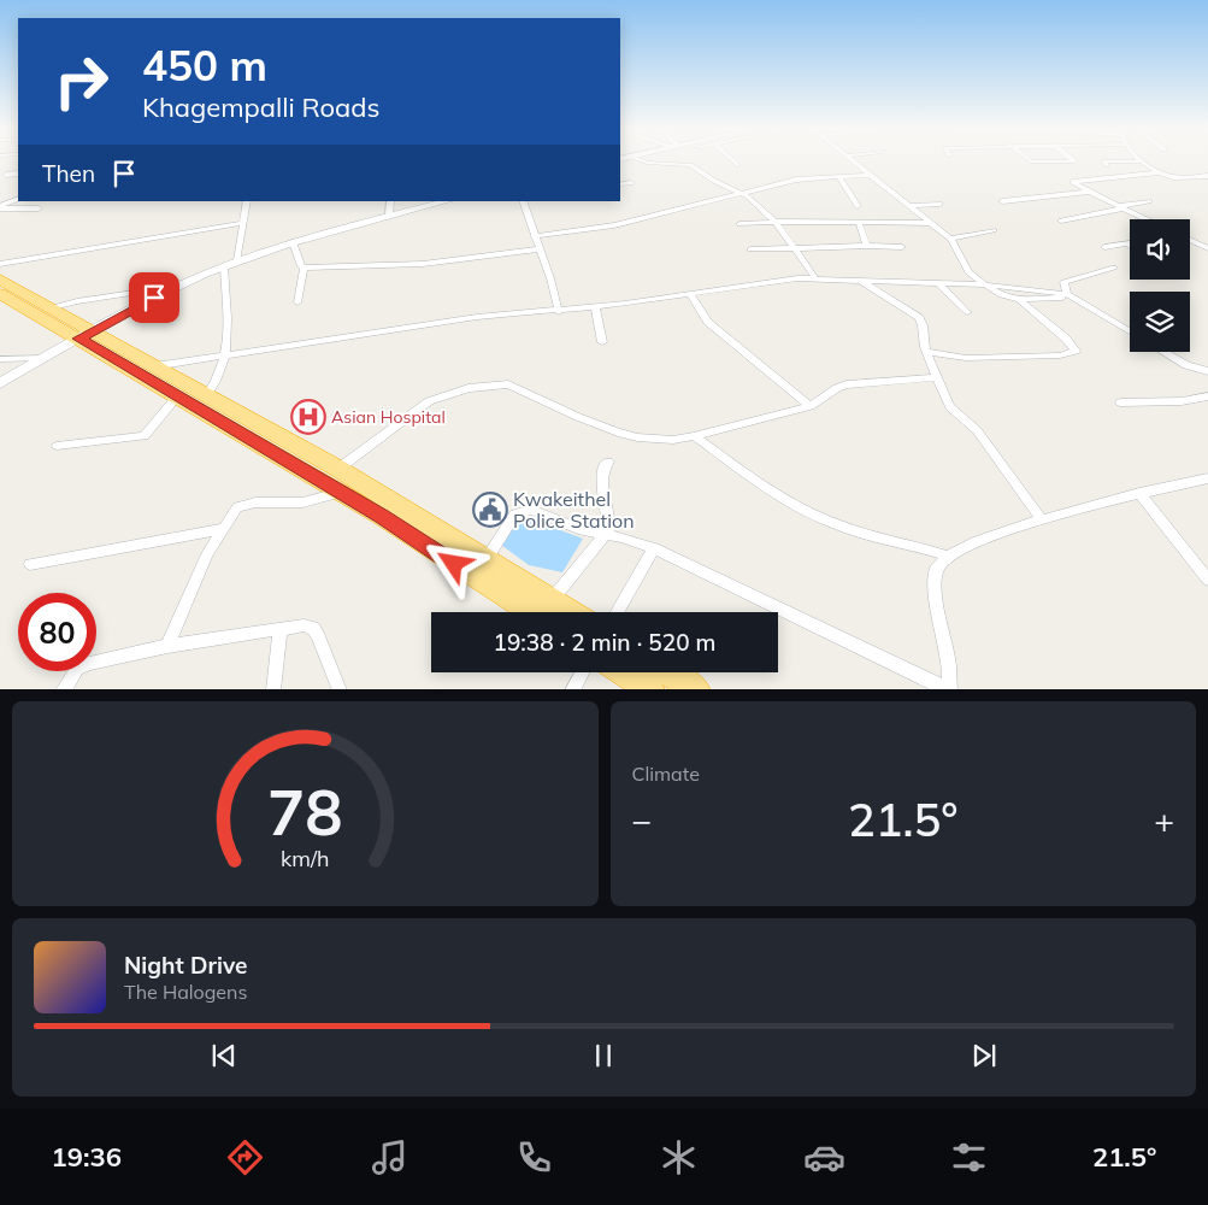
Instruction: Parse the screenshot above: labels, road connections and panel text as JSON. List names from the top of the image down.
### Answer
{
  "places": {
    "hospital": ["Asian Hospital"],
    "public building": ["Kwakeithel Police Station"]
  },
  "page": {
    "turn": ["450 m", "Khagempalli Roads"],
    "then": "Then",
    "limit": "80",
    "trip": "19:38 · 2 min · 520 m",
    "tile": "Climate",
    "heat": ["−", "21.5°", "+"],
    "song": ["Night Drive", "The Halogens"],
    "tabs": ["19:36", "21.5°"],
    "gauge": ["78", "km/h"]
  }
}
